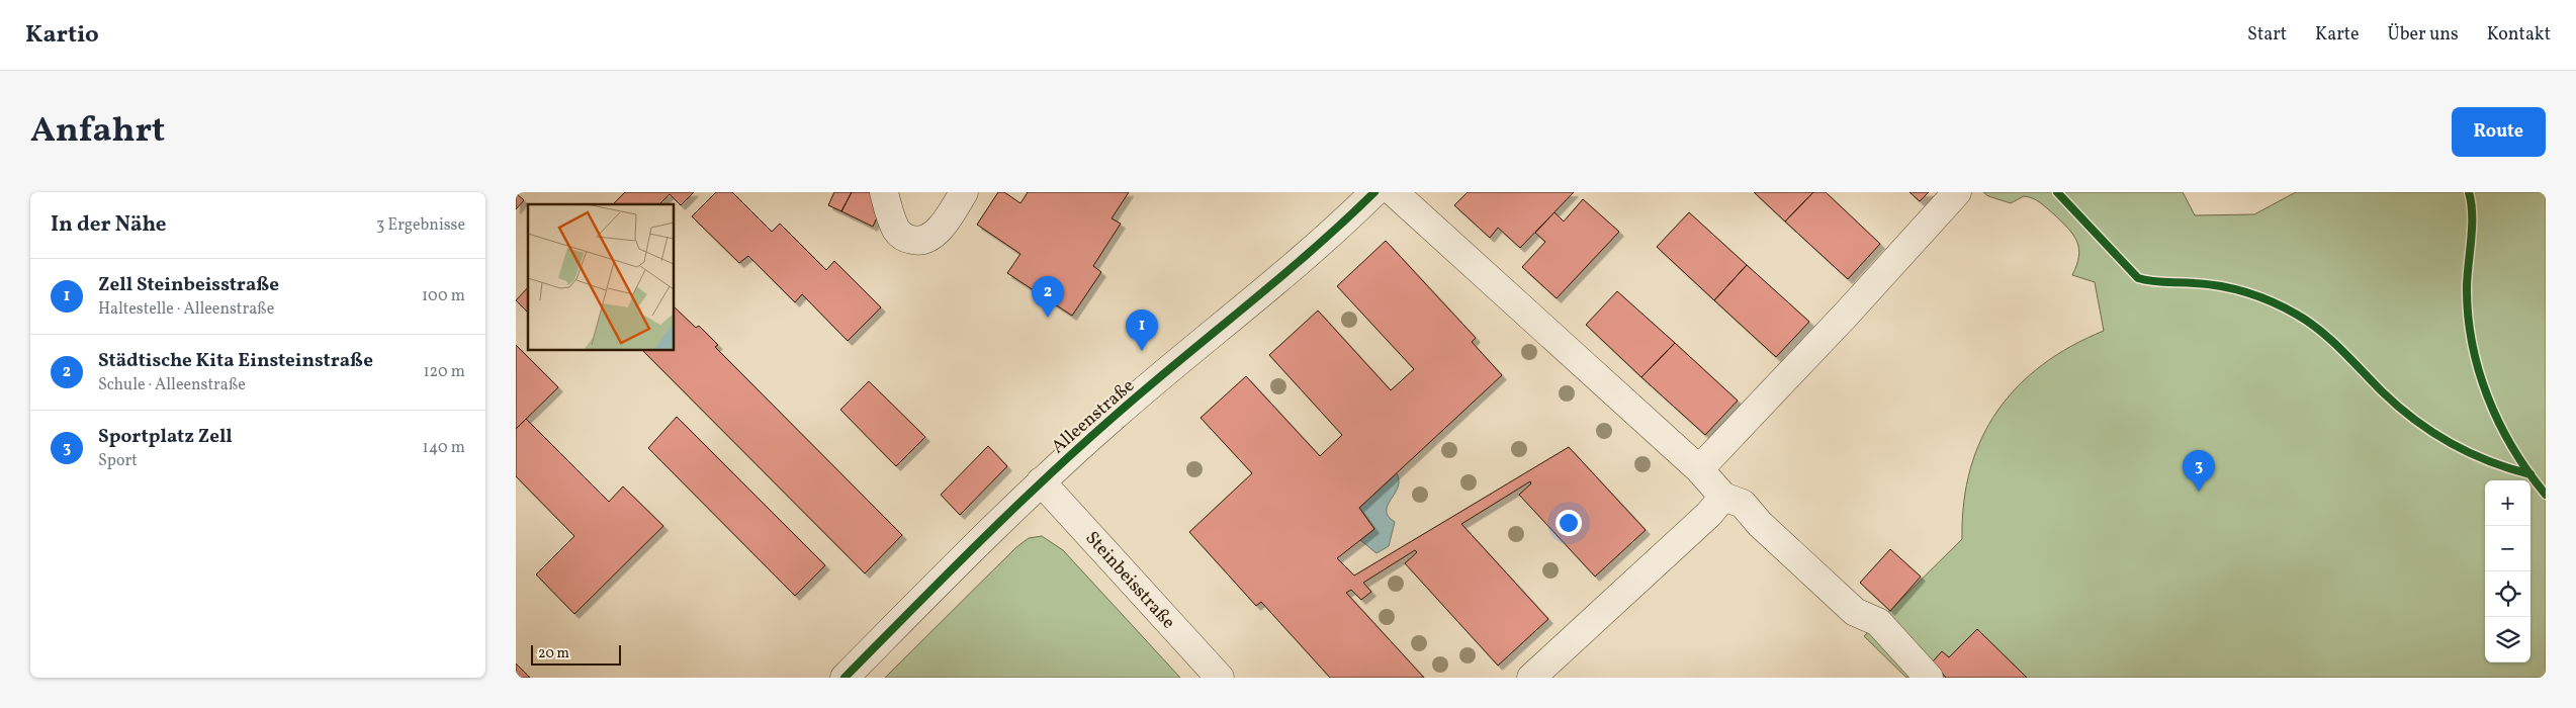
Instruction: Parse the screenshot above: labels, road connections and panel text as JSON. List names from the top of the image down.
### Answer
{
  "streets": {
    "street": ["Alleenstraße", "Steinbeisstraße"]
  },
  "crossings": [
    ["Alleenstraße", "Steinbeisstraße"]
  ],
  "scale_bar": "20 m",
  "page": {
    "header": "Kartio",
    "nav": [
      "Start",
      "Karte",
      "Über uns",
      "Kontakt"
    ],
    "title": "Anfahrt",
    "buttons": "Route",
    "heading": ["In der Nähe", "3 Ergebnisse"],
    "list": [
      {
        "mark": "1",
        "name": "Zell Steinbeisstraße",
        "note": "Haltestelle · Alleenstraße",
        "value": "100 m"
      },
      {
        "mark": "2",
        "name": "Städtische Kita Einsteinstraße",
        "note": "Schule · Alleenstraße",
        "value": "120 m"
      },
      {
        "mark": "3",
        "name": "Sportplatz Zell",
        "note": "Sport",
        "value": "140 m"
      }
    ],
    "pins": ["2", "1", "3"],
    "map_buttons": ["+", "−"],
    "scale": "20 m"
  }
}
